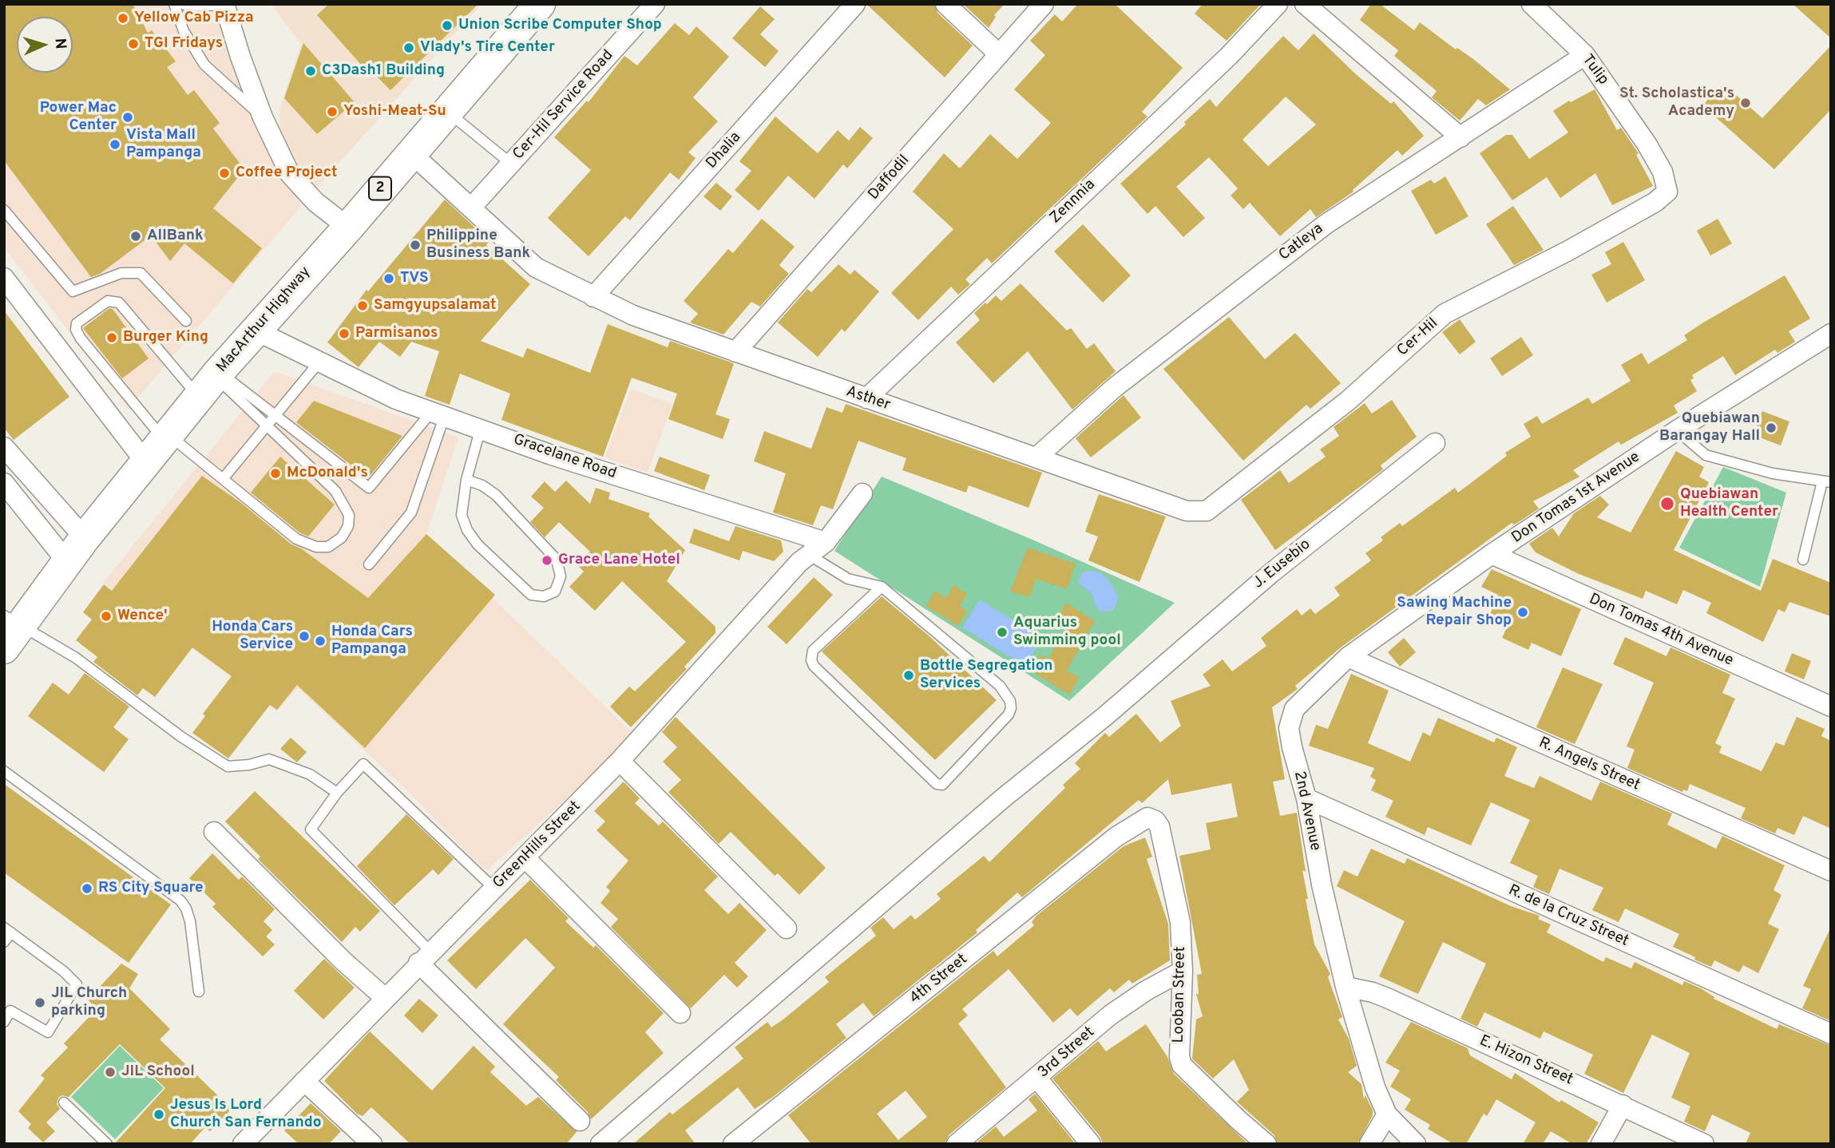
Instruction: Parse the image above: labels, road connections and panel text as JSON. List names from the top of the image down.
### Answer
{
  "streets": {
    "highway": ["2", "MacArthur Highway"],
    "street": [
      "Tulip",
      "Cer-Hil Service Road",
      "Dhalia",
      "Daffodil",
      "Zennnia",
      "Catleya",
      "Cer-Hil",
      "Asther",
      "Gracelane Road",
      "Don Tomas 1st Avenue",
      "J. Eusebio",
      "Don Tomas 4th Avenue",
      "R. Angels Street",
      "2nd Avenue",
      "GreenHills Street",
      "R. de la Cruz Street",
      "4th Street",
      "Looban Street",
      "3rd Street",
      "E. Hizon Street"
    ]
  },
  "crossings": [
    ["Tulip", "Catleya"],
    ["Tulip", "Cer-Hil"],
    ["Cer-Hil Service Road", "Asther"],
    ["Dhalia", "Asther"],
    ["Daffodil", "Asther"],
    ["Zennnia", "Asther"],
    ["Catleya", "Asther"],
    ["MacArthur Highway", "Asther"],
    ["MacArthur Highway", "Gracelane Road"],
    ["Cer-Hil", "Asther"],
    ["Gracelane Road", "GreenHills Street"],
    ["Don Tomas 1st Avenue", "Don Tomas 4th Avenue"],
    ["Don Tomas 1st Avenue", "2nd Avenue"],
    ["Don Tomas 4th Avenue", "2nd Avenue"],
    ["R. Angels Street", "2nd Avenue"],
    ["2nd Avenue", "R. de la Cruz Street"],
    ["2nd Avenue", "E. Hizon Street"],
    ["4th Street", "Looban Street"],
    ["Looban Street", "3rd Street"]
  ],
  "places": [
    "Yellow Cab Pizza",
    "Union Scribe Computer Shop",
    "TGI Fridays",
    "Vlady's Tire Center",
    "C3Dash1 Building",
    "St. Scholastica's Academy",
    "Yoshi-Meat-Su",
    "Power Mac Center",
    "Vista Mall Pampanga",
    "Coffee Project",
    "AllBank",
    "Philippine Business Bank",
    "TVS",
    "Samgyupsalamat",
    "Parmisanos",
    "Burger King",
    "Quebiawan Barangay Hall",
    "McDonald's",
    "Quebiawan Health Center",
    "Grace Lane Hotel",
    "Sawing Machine Repair Shop",
    "Wence'",
    "Aquarius Swimming pool",
    "Honda Cars Service",
    "Honda Cars Pampanga",
    "Bottle Segregation Services",
    "RS City Square",
    "JIL Church parking",
    "JIL School",
    "Jesus Is Lord Church San Fernando"
  ],
  "north": "right"
}
